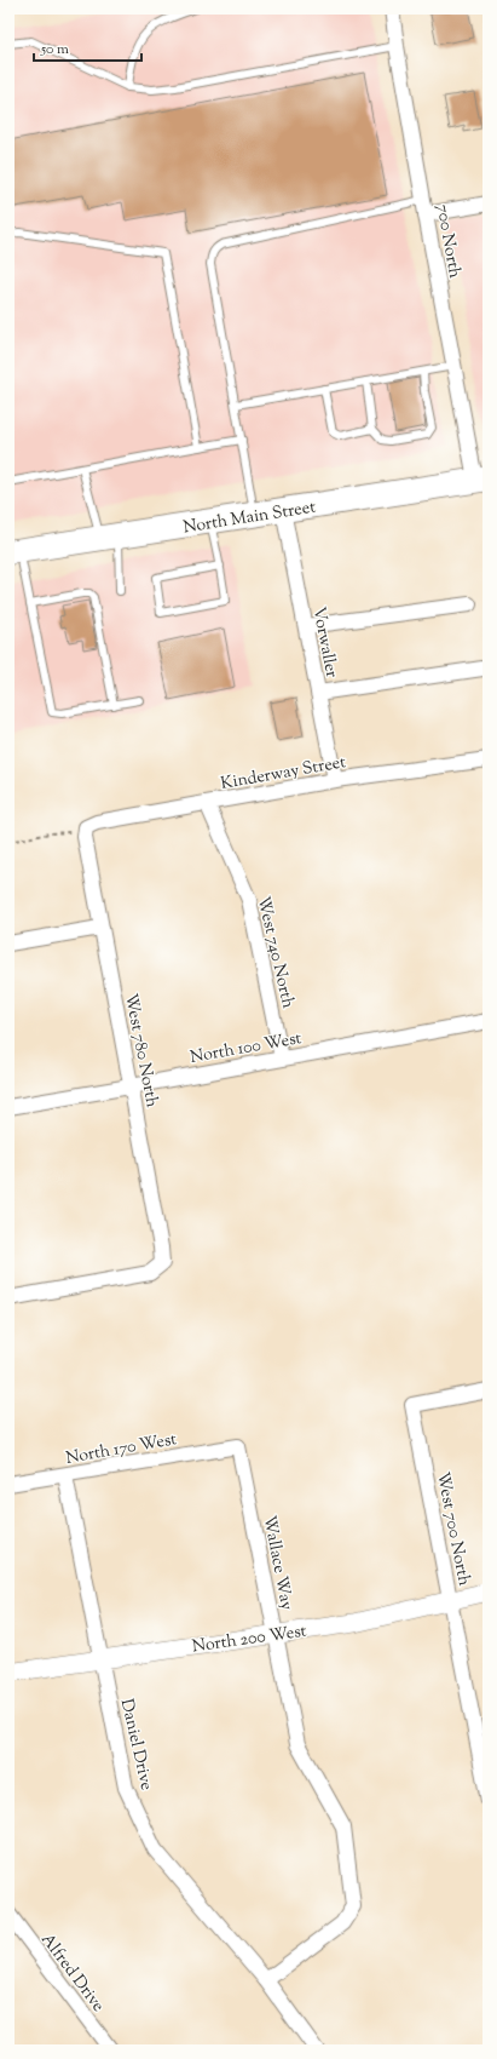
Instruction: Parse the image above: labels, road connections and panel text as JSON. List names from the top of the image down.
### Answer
{
  "streets": {
    "highway": ["North Main Street"],
    "street": [
      "700 North",
      "Vorwaller",
      "Kinderway Street",
      "West 740 North",
      "North 100 West",
      "West 780 North",
      "North 170 West",
      "West 700 North",
      "Wallace Way",
      "North 200 West",
      "Daniel Drive",
      "Alfred Drive"
    ]
  },
  "crossings": [
    ["700 North", "North Main Street"],
    ["North Main Street", "Vorwaller"],
    ["Vorwaller", "Kinderway Street"],
    ["Kinderway Street", "West 740 North"],
    ["Kinderway Street", "West 780 North"],
    ["West 740 North", "North 100 West"],
    ["North 100 West", "West 780 North"],
    ["North 170 West", "Wallace Way"],
    ["North 170 West", "Daniel Drive"],
    ["West 700 North", "North 200 West"],
    ["Wallace Way", "North 200 West"],
    ["Wallace Way", "Daniel Drive"],
    ["North 200 West", "Daniel Drive"]
  ],
  "scale_bar": "50 m"
}
